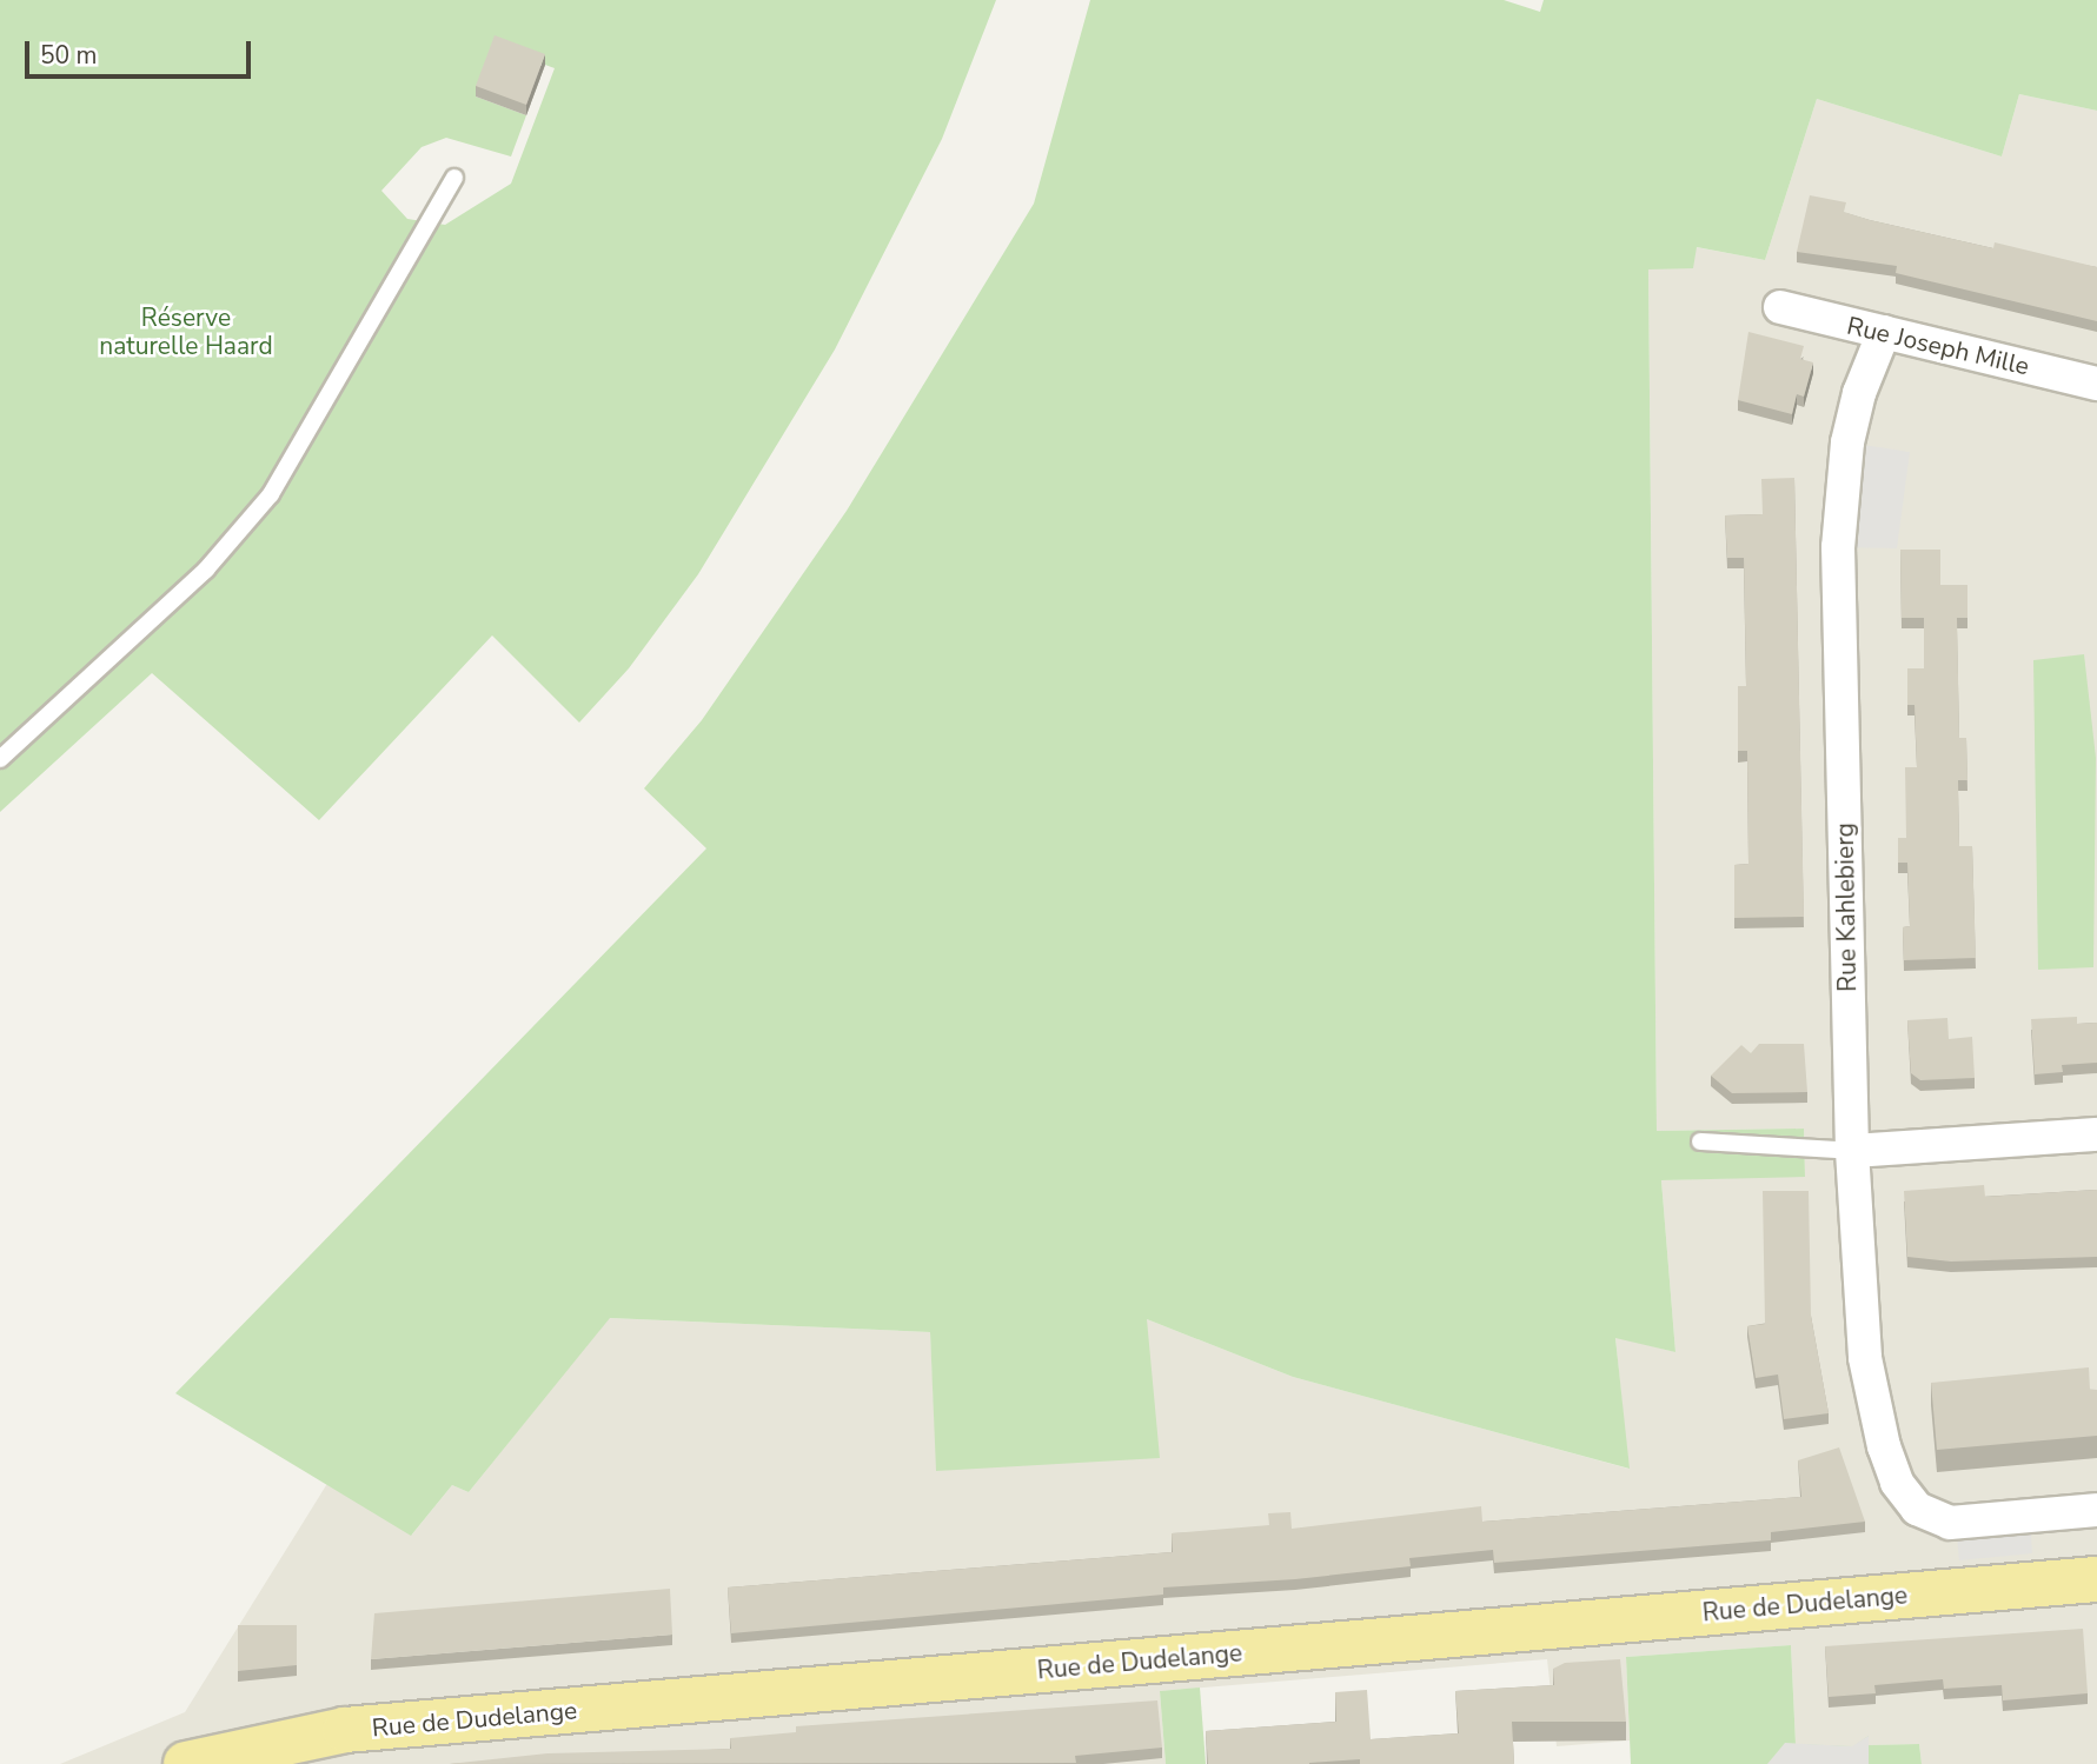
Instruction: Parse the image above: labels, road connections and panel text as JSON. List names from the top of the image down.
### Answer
{
  "streets": {
    "main road": ["Rue de Dudelange"],
    "street": ["Rue Joseph Mille", "Rue Kahlebierg"]
  },
  "crossings": [
    ["Rue Joseph Mille", "Rue Kahlebierg"]
  ],
  "parks": ["Réserve naturelle Haard"],
  "scale_bar": "50 m"
}
